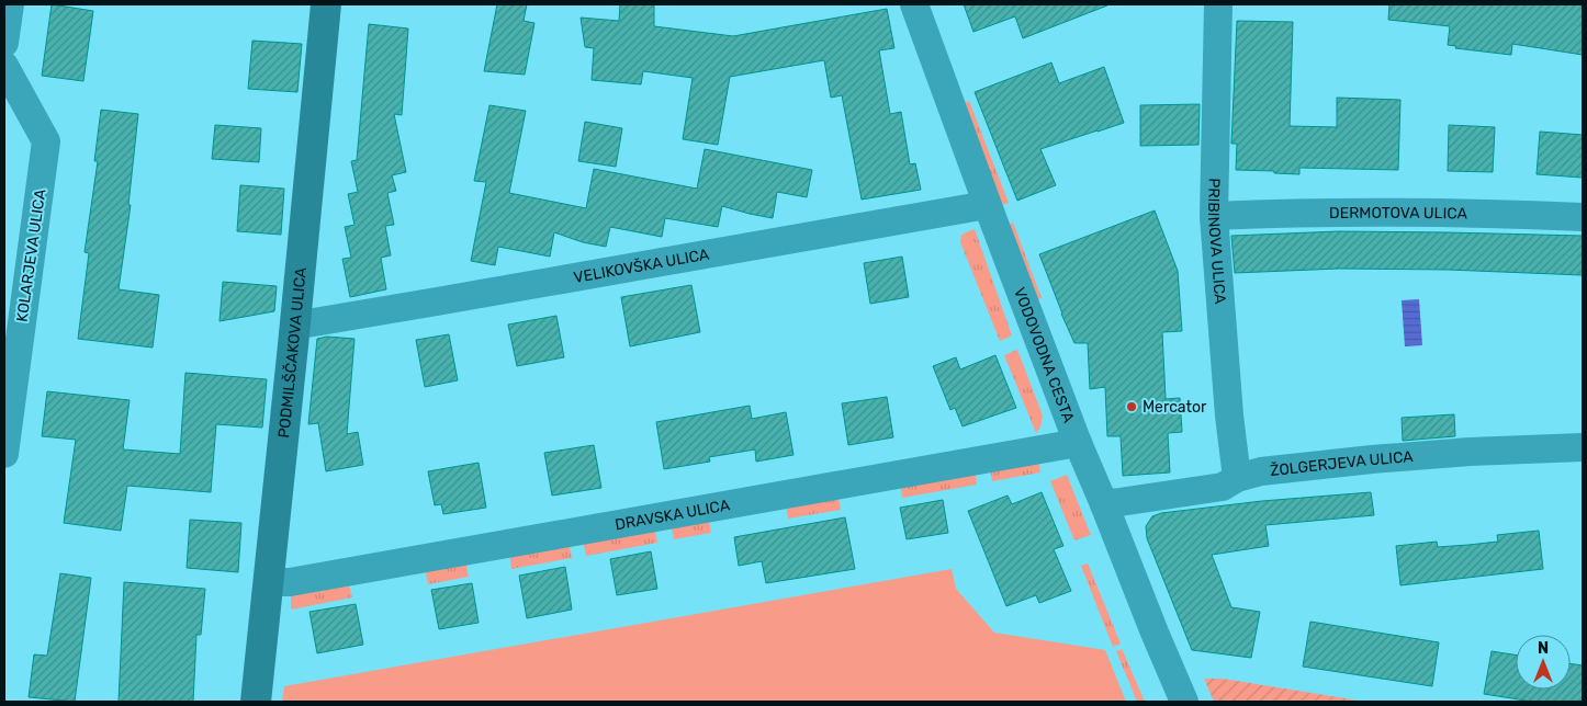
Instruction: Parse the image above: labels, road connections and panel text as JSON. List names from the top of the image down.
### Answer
{
  "streets": {
    "street": [
      "DERMOTOVA ULICA",
      "PRIBINOVA ULICA",
      "KOLARJEVA ULICA",
      "VELIKOVŠKA ULICA",
      "PODMILŠČAKOVA ULICA",
      "VODOVODNA CESTA",
      "ŽOLGERJEVA ULICA",
      "DRAVSKA ULICA"
    ]
  },
  "crossings": [
    ["DERMOTOVA ULICA", "PRIBINOVA ULICA"],
    ["PRIBINOVA ULICA", "ŽOLGERJEVA ULICA"],
    ["VELIKOVŠKA ULICA", "PODMILŠČAKOVA ULICA"],
    ["VELIKOVŠKA ULICA", "VODOVODNA CESTA"],
    ["PODMILŠČAKOVA ULICA", "DRAVSKA ULICA"],
    ["VODOVODNA CESTA", "ŽOLGERJEVA ULICA"],
    ["VODOVODNA CESTA", "DRAVSKA ULICA"]
  ],
  "places": ["Mercator"],
  "north": "top"
}
